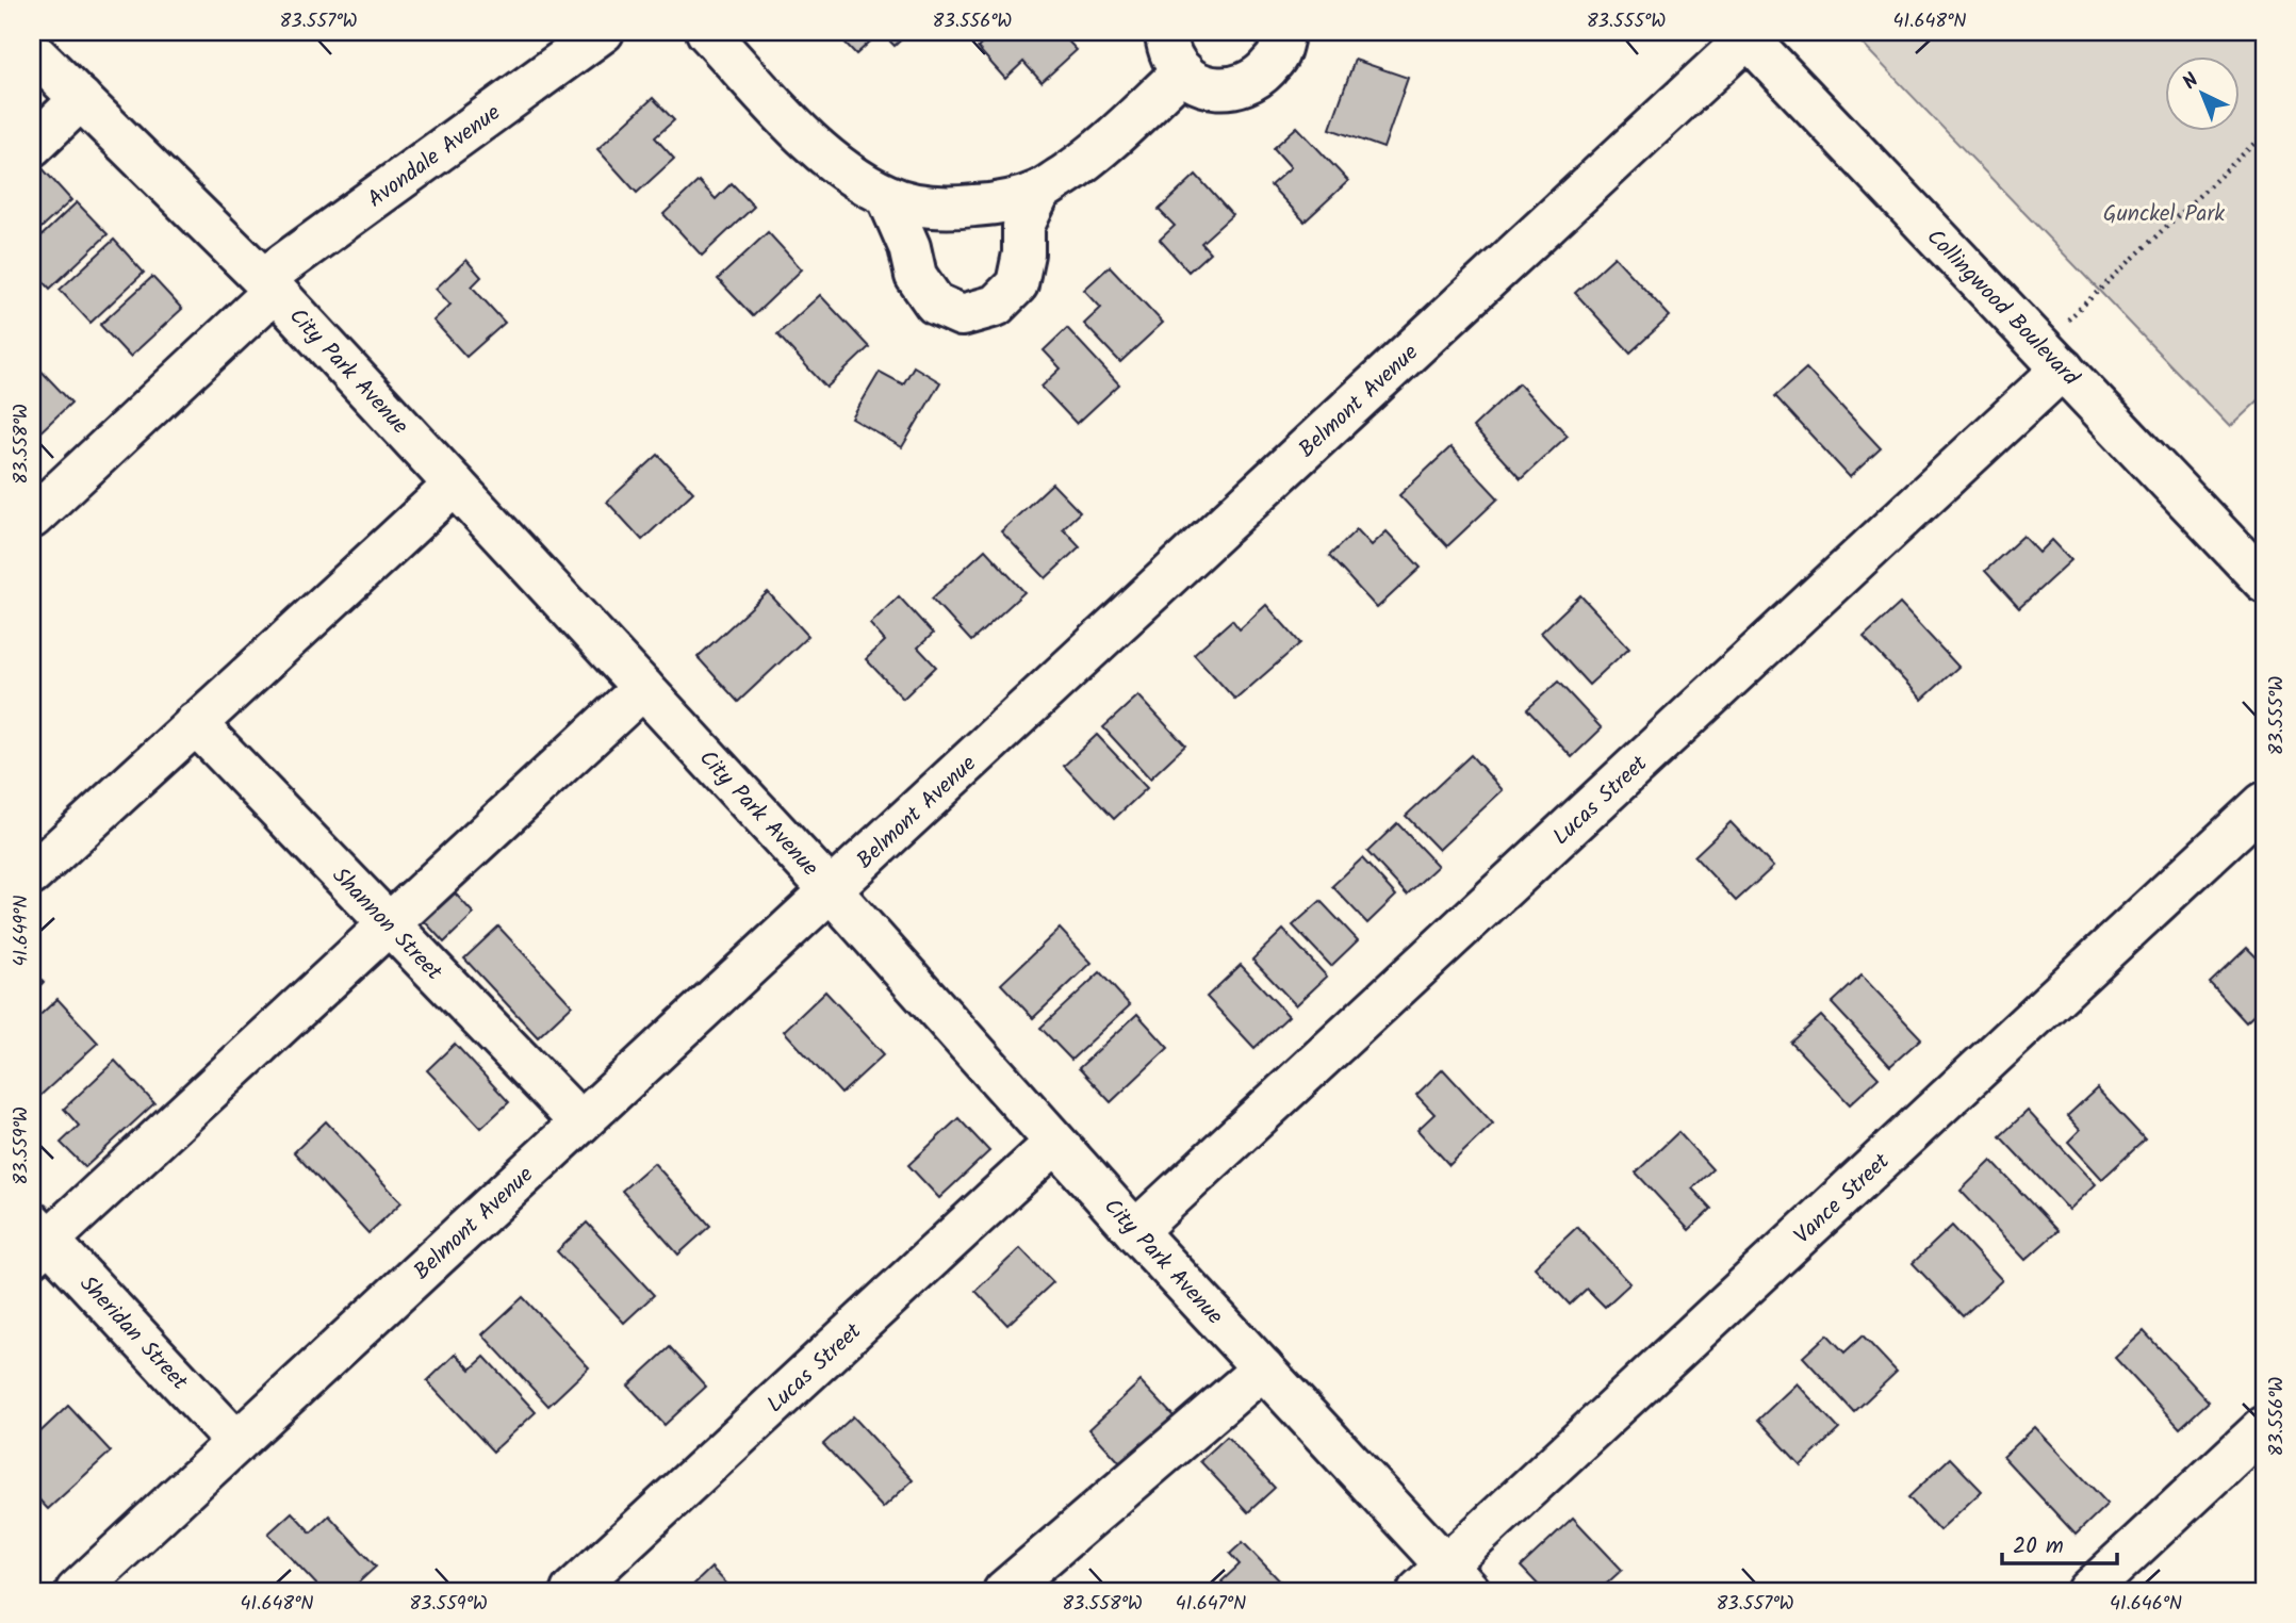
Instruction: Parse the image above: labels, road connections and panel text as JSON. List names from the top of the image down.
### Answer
{
  "streets": {
    "street": [
      "Avondale Avenue",
      "Collingwood Boulevard",
      "City Park Avenue",
      "Belmont Avenue",
      "Lucas Street",
      "Shannon Street",
      "Vance Street",
      "Sheridan Street"
    ]
  },
  "crossings": [
    ["Avondale Avenue", "City Park Avenue"],
    ["Collingwood Boulevard", "Belmont Avenue"],
    ["Collingwood Boulevard", "Lucas Street"],
    ["City Park Avenue", "Belmont Avenue"],
    ["City Park Avenue", "Lucas Street"],
    ["City Park Avenue", "Vance Street"],
    ["Belmont Avenue", "Shannon Street"],
    ["Belmont Avenue", "Sheridan Street"]
  ],
  "parks": ["Gunckel Park"],
  "scale_bar": "20 m",
  "north": "top left",
  "coordinates": [
    "83.557°W",
    "83.556°W",
    "83.555°W",
    "41.648°N",
    "83.558°W",
    "41.649°N",
    "83.559°W",
    "41.647°N",
    "41.646°N"
  ]
}
